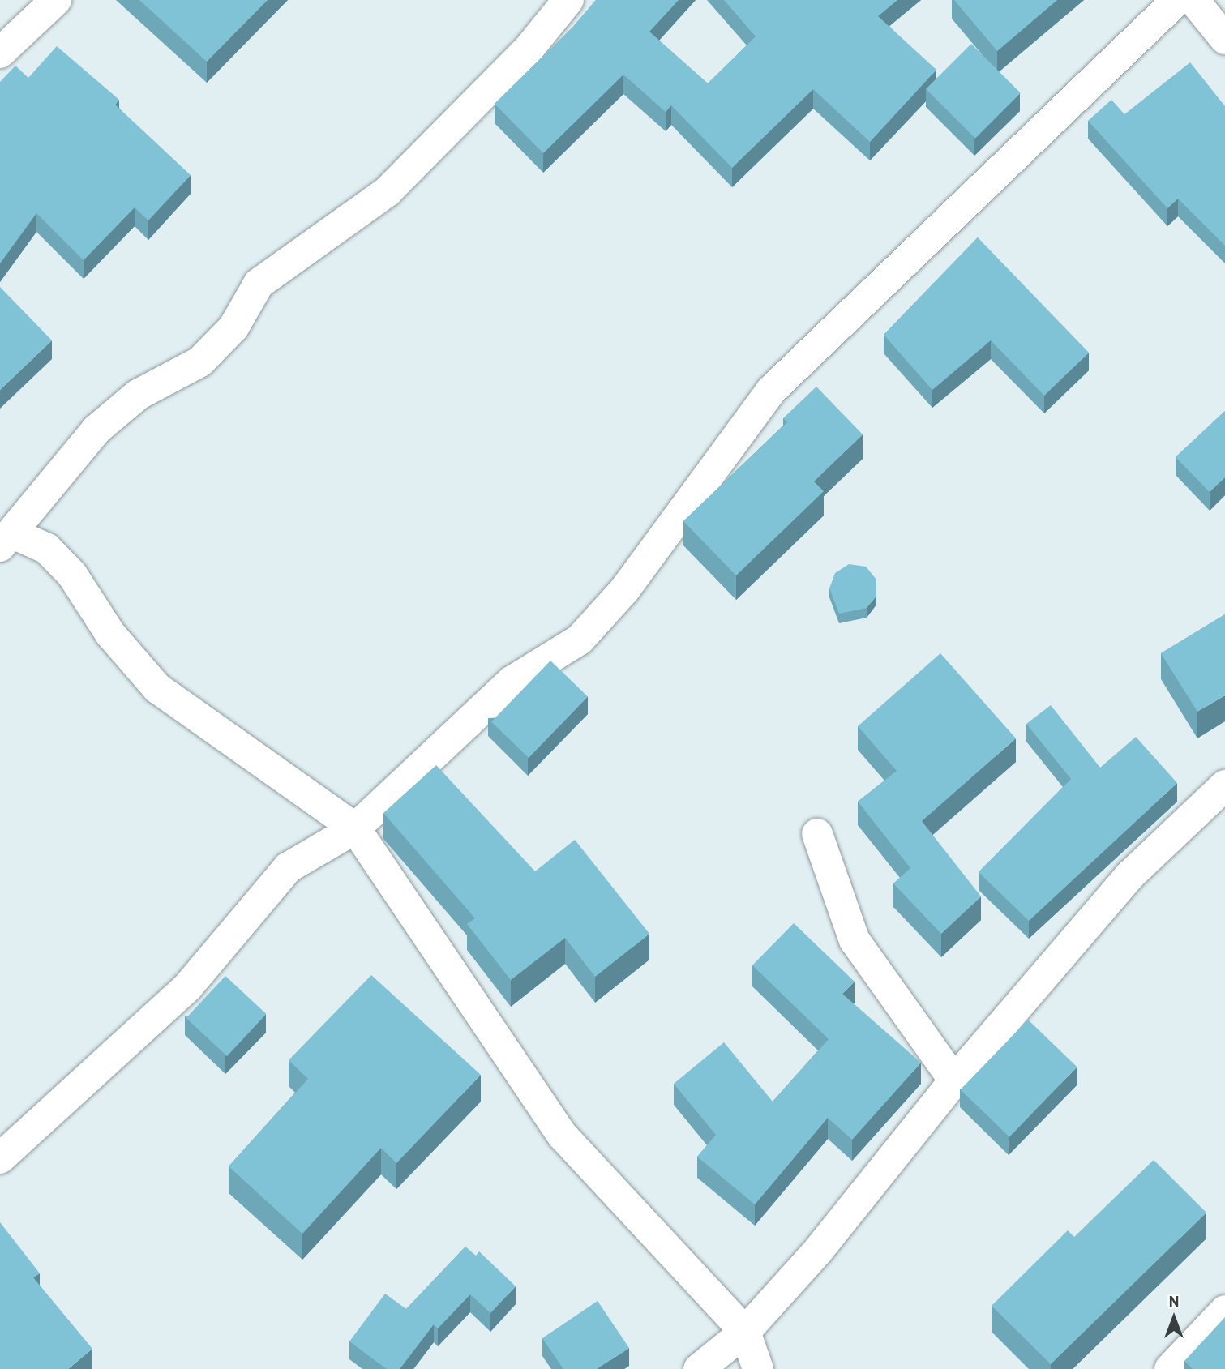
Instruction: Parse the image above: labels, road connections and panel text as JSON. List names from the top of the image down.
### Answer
{
  "north": "top"
}
